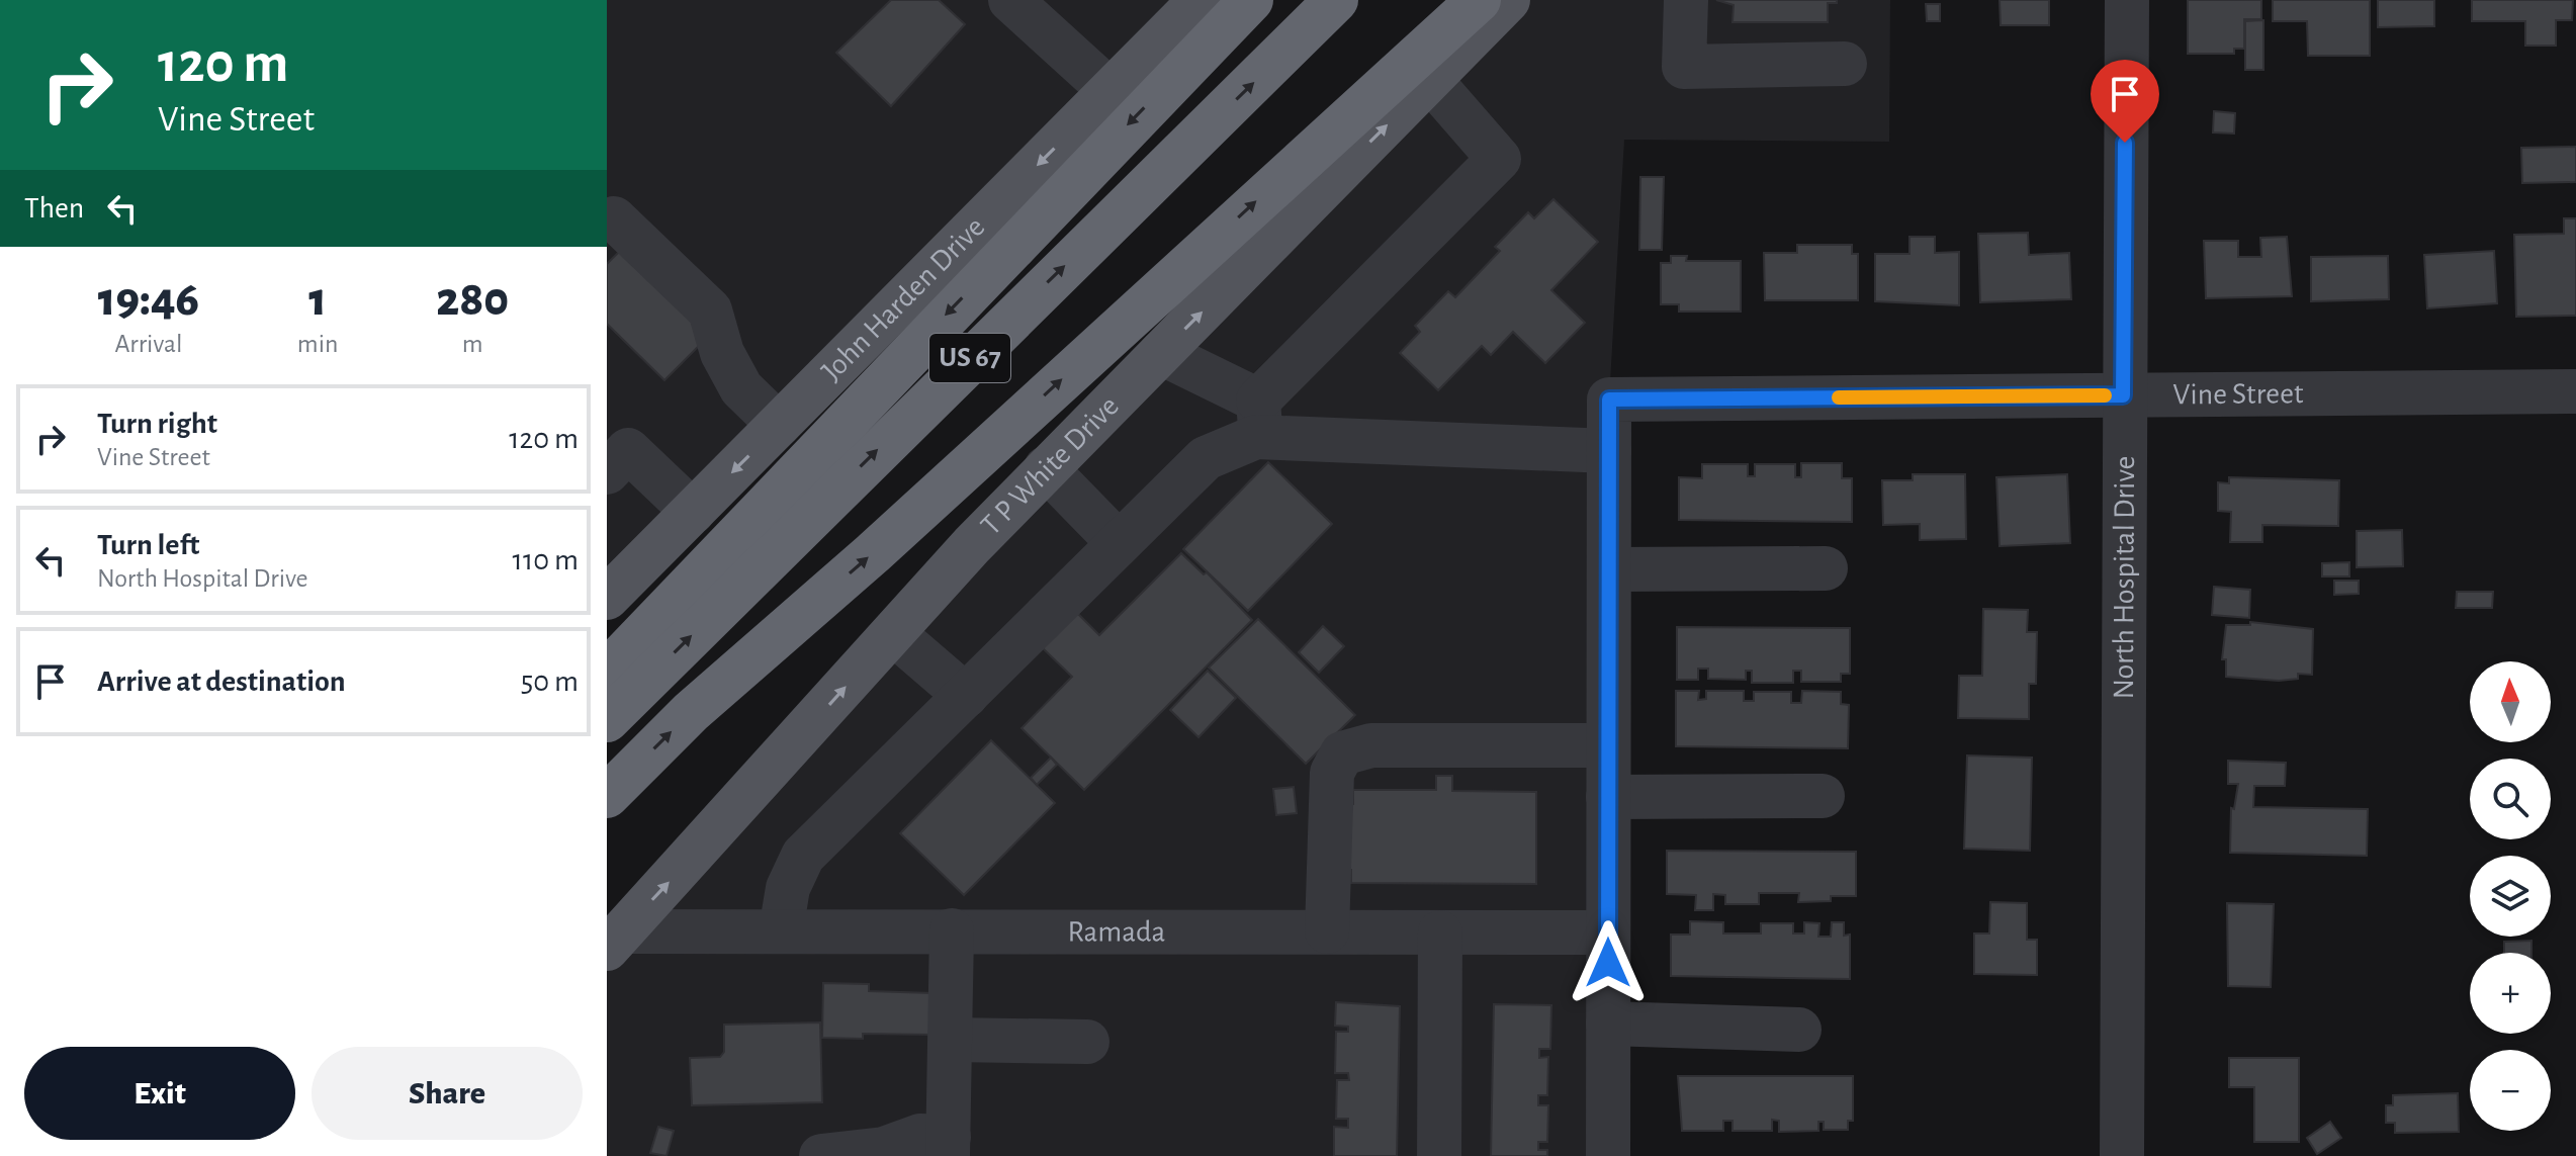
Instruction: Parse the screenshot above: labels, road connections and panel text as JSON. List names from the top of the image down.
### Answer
{
  "streets": {
    "highway": ["US 67"],
    "main road": ["John Harden Drive", "T P White Drive"],
    "street": ["Vine Street", "North Hospital Drive", "Ramada"]
  },
  "crossings": [
    ["Vine Street", "North Hospital Drive"],
    ["T P White Drive", "Ramada"]
  ],
  "one_way": ["John Harden Drive", "T P White Drive"],
  "north": "top",
  "page": {
    "turn": ["120 m", "Vine Street"],
    "then": "Then",
    "eta": [
      "19:46",
      "Arrival",
      "1",
      "min",
      "280",
      "m"
    ],
    "list": [
      {
        "name": "Turn right",
        "note": "Vine Street",
        "value": "120 m"
      },
      {
        "name": "Turn left",
        "note": "North Hospital Drive",
        "value": "110 m"
      },
      {
        "name": "Arrive at destination",
        "value": "50 m"
      }
    ],
    "map_buttons": ["+", "−"],
    "buttons": ["Exit", "Share"]
  }
}
